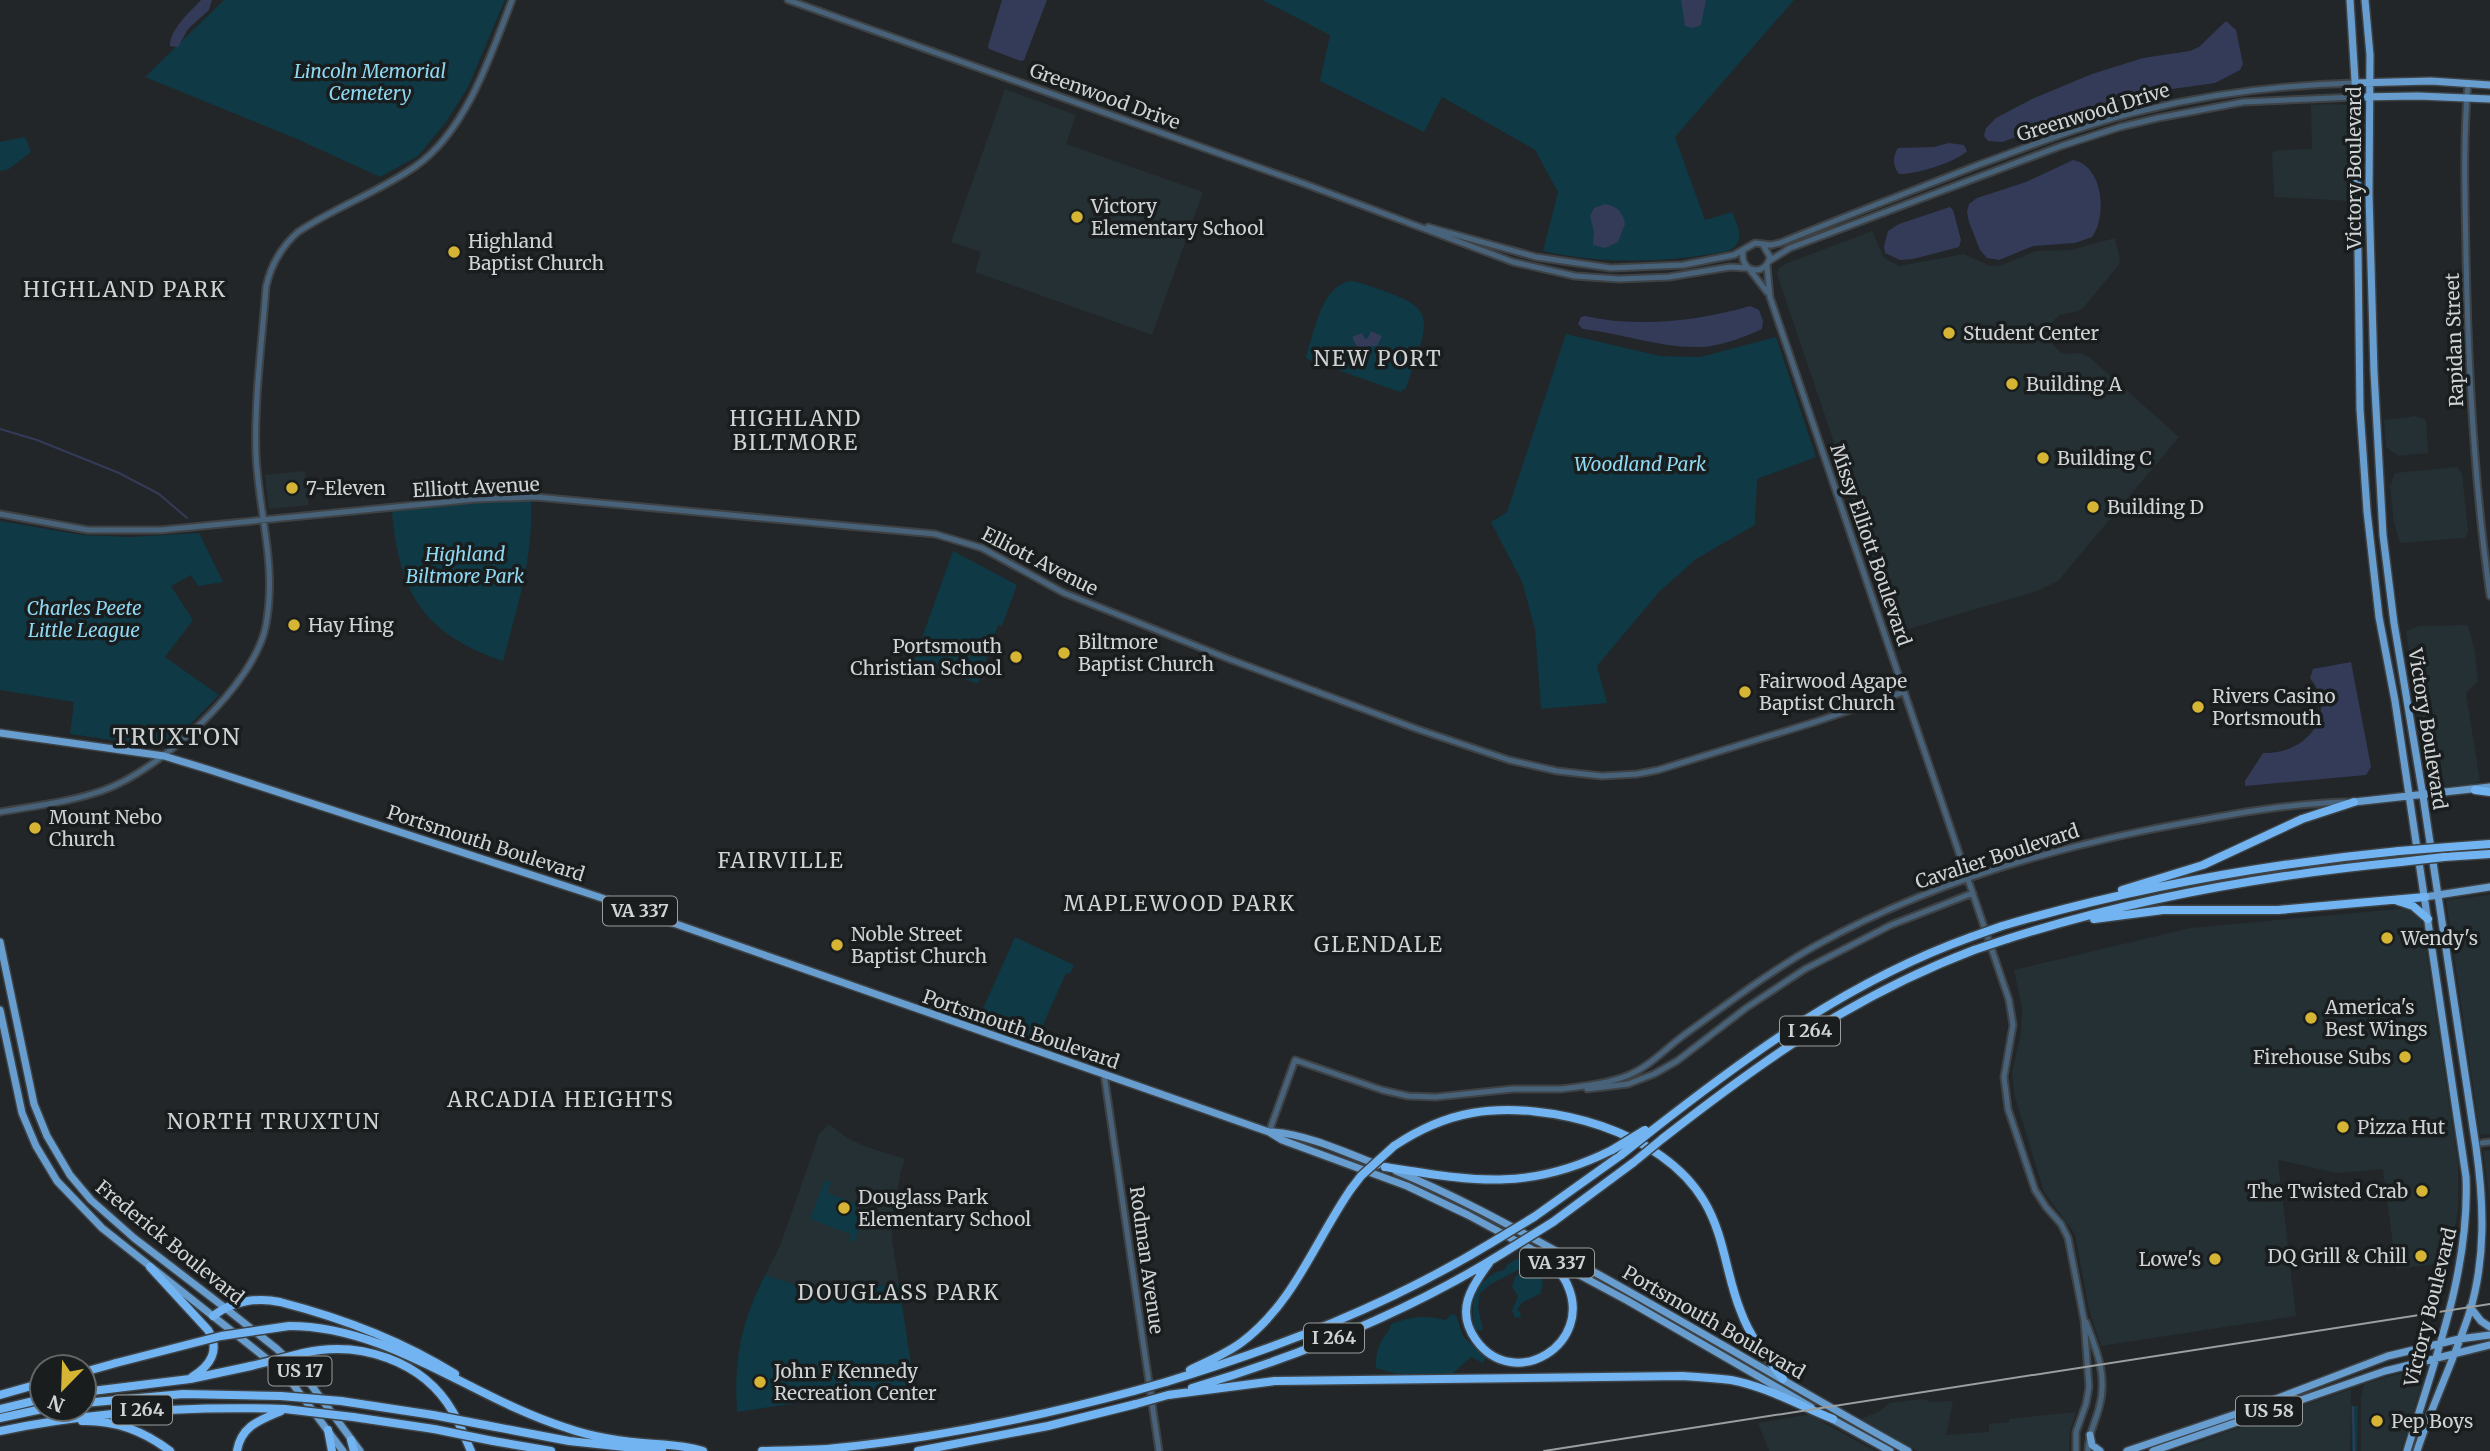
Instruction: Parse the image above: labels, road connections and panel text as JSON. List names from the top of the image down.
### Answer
{
  "streets": {
    "highway": ["I 264"],
    "main road": [
      "Greenwood Drive",
      "Victory Boulevard",
      "Portsmouth Boulevard",
      "Cavalier Boulevard",
      "VA 337",
      "Frederick Boulevard",
      "US 17",
      "US 58"
    ],
    "street": [
      "Rapidan Street",
      "Elliott Avenue",
      "Missy Elliott Boulevard",
      "Rodman Avenue"
    ]
  },
  "crossings": [
    ["Greenwood Drive", "Victory Boulevard"],
    ["Greenwood Drive", "Rapidan Street"],
    ["Greenwood Drive", "Missy Elliott Boulevard"],
    ["Victory Boulevard", "Cavalier Boulevard"],
    ["Victory Boulevard", "US 58"],
    ["Elliott Avenue", "Missy Elliott Boulevard"],
    ["Missy Elliott Boulevard", "Cavalier Boulevard"],
    ["Portsmouth Boulevard", "Cavalier Boulevard"],
    ["Portsmouth Boulevard", "Rodman Avenue"]
  ],
  "districts": [
    "HIGHLAND PARK",
    "NEW PORT",
    "HIGHLAND BILTMORE",
    "TRUXTON",
    "FAIRVILLE",
    "MAPLEWOOD PARK",
    "GLENDALE",
    "ARCADIA HEIGHTS",
    "NORTH TRUXTUN",
    "DOUGLASS PARK"
  ],
  "parks": [
    "Lincoln Memorial Cemetery",
    "Woodland Park",
    "Highland Biltmore Park",
    "Charles Peete Little League"
  ],
  "places": [
    "Victory Elementary School",
    "Highland Baptist Church",
    "Student Center",
    "Building A",
    "Building C",
    "7-Eleven",
    "Building D",
    "Hay Hing",
    "Biltmore Baptist Church",
    "Portsmouth Christian School",
    "Fairwood Agape Baptist Church",
    "Rivers Casino Portsmouth",
    "Mount Nebo Church",
    "Wendy's",
    "Noble Street Baptist Church",
    "America's Best Wings",
    "Firehouse Subs",
    "Pizza Hut",
    "The Twisted Crab",
    "Douglass Park Elementary School",
    "DQ Grill & Chill",
    "Lowe's",
    "John F Kennedy Recreation Center",
    "Pep Boys"
  ],
  "north": "bottom left"
}
